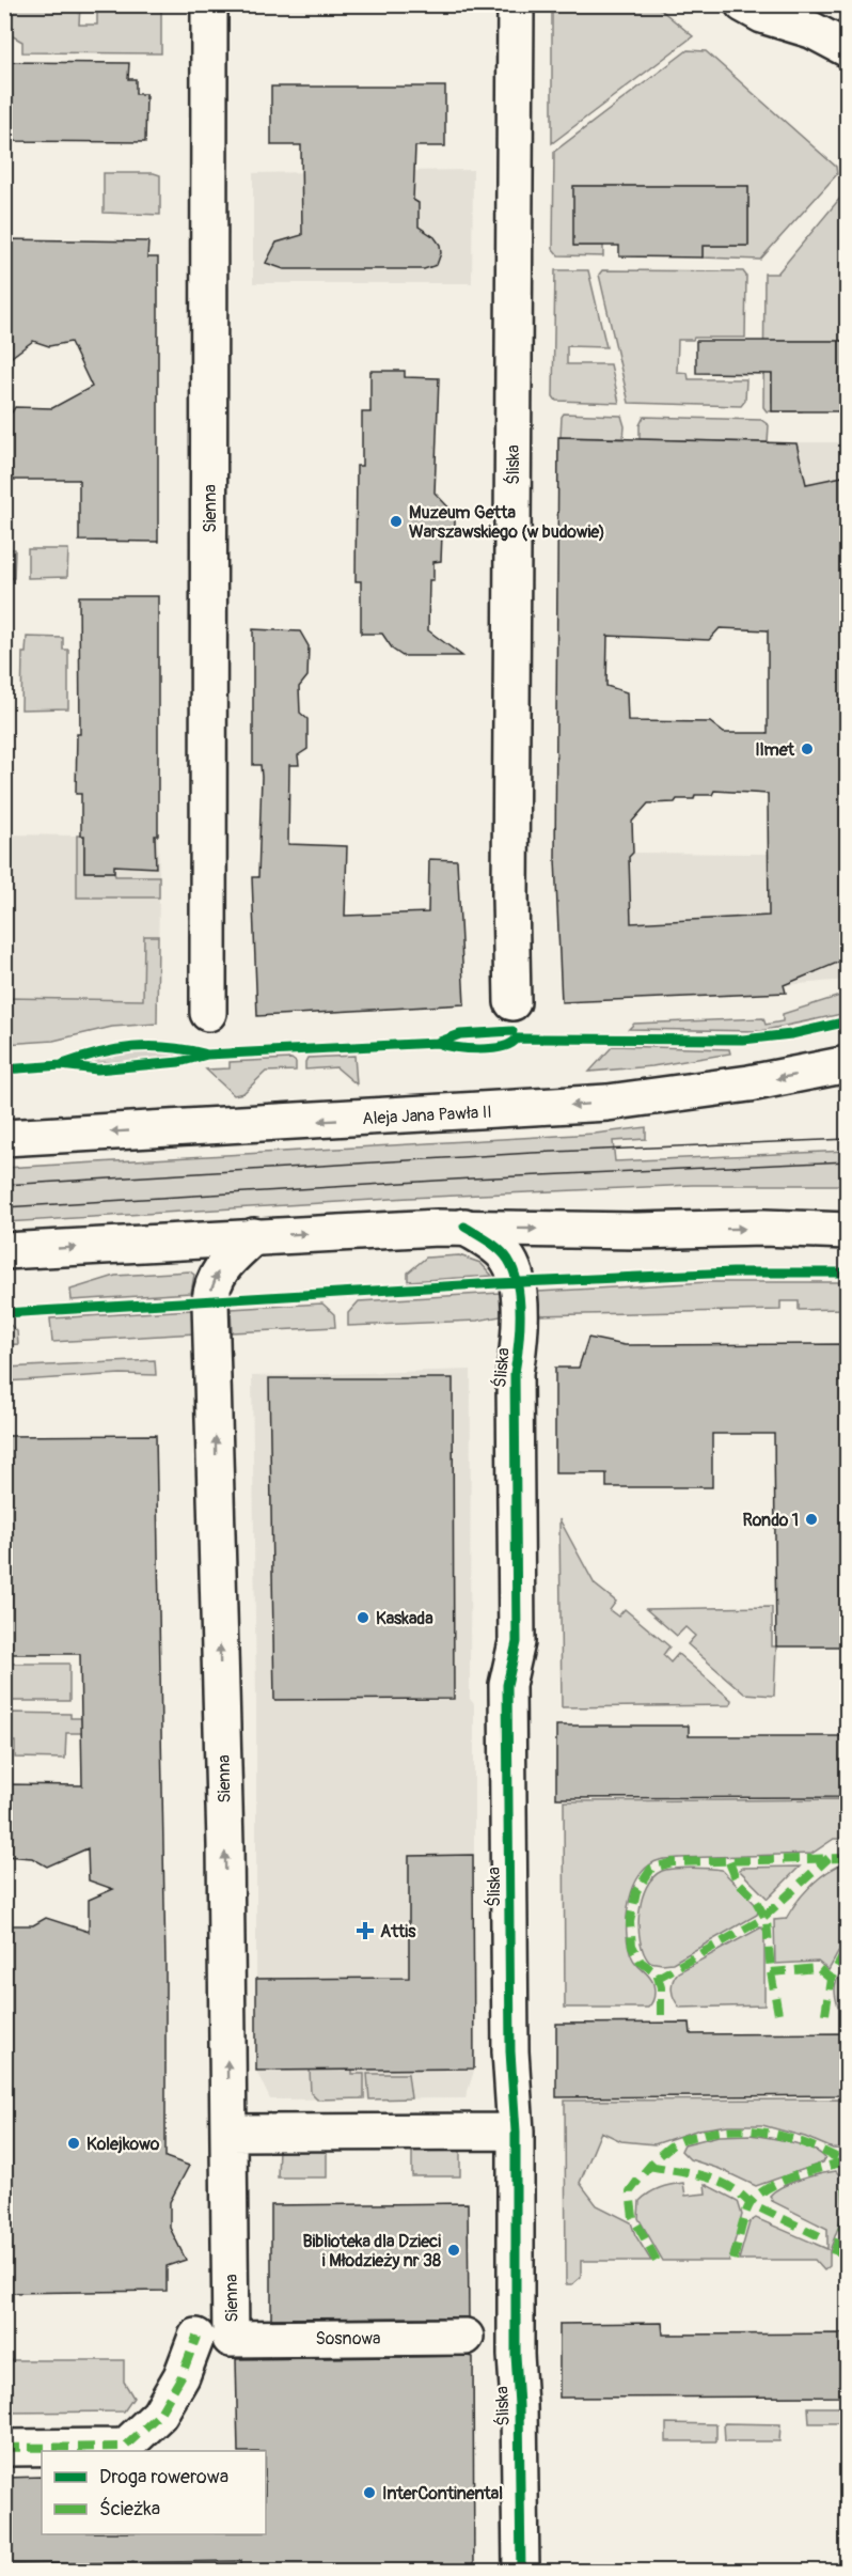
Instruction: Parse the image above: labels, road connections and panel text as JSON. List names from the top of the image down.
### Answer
{
  "streets": {
    "street": [
      "Śliska",
      "Sienna",
      "Aleja Jana Pawła II",
      "Sosnowa"
    ]
  },
  "crossings": [
    ["Sienna", "Sosnowa"]
  ],
  "one_way": ["Sienna"],
  "places": {
    "other": [
      "Muzeum Getta Warszawskiego (w budowie)",
      "Ilmet",
      "Rondo 1",
      "Kaskada",
      "Kolejkowo",
      "Biblioteka dla Dzieci i Młodzieży nr 38",
      "InterContinental"
    ],
    "health": ["Attis"]
  },
  "legend": ["Droga rowerowa", "Ścieżka"]
}
